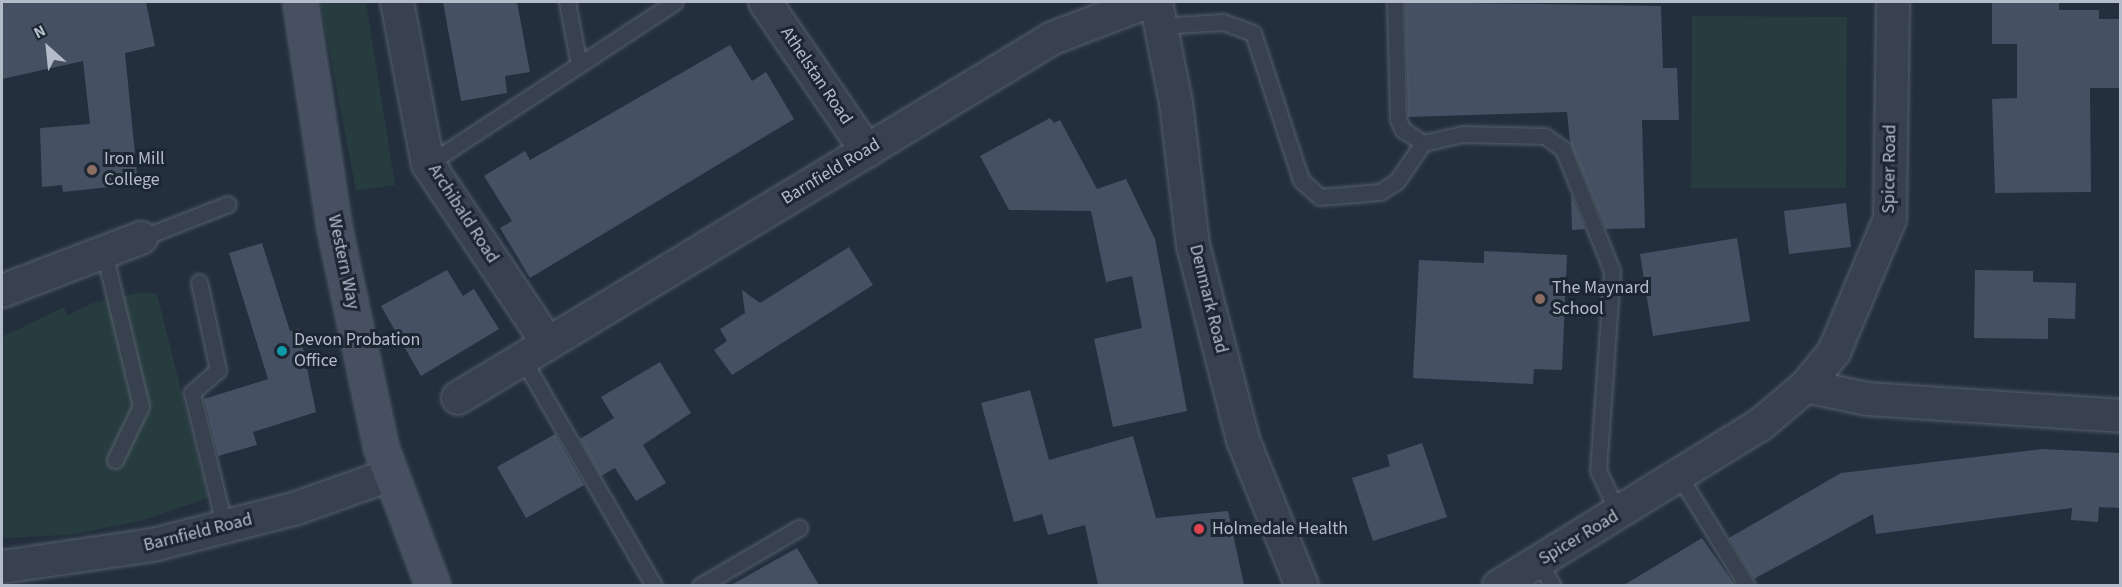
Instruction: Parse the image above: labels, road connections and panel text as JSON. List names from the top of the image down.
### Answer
{
  "streets": {
    "main road": ["Western Way"],
    "street": [
      "Athelstan Road",
      "Spicer Road",
      "Barnfield Road",
      "Archibald Road",
      "Denmark Road"
    ]
  },
  "crossings": [
    ["Athelstan Road", "Barnfield Road"],
    ["Barnfield Road", "Archibald Road"],
    ["Barnfield Road", "Western Way"],
    ["Barnfield Road", "Denmark Road"]
  ],
  "places": [
    "Iron Mill College",
    "The Maynard School",
    "Devon Probation Office",
    "Holmedale Health"
  ],
  "north": "top left"
}
